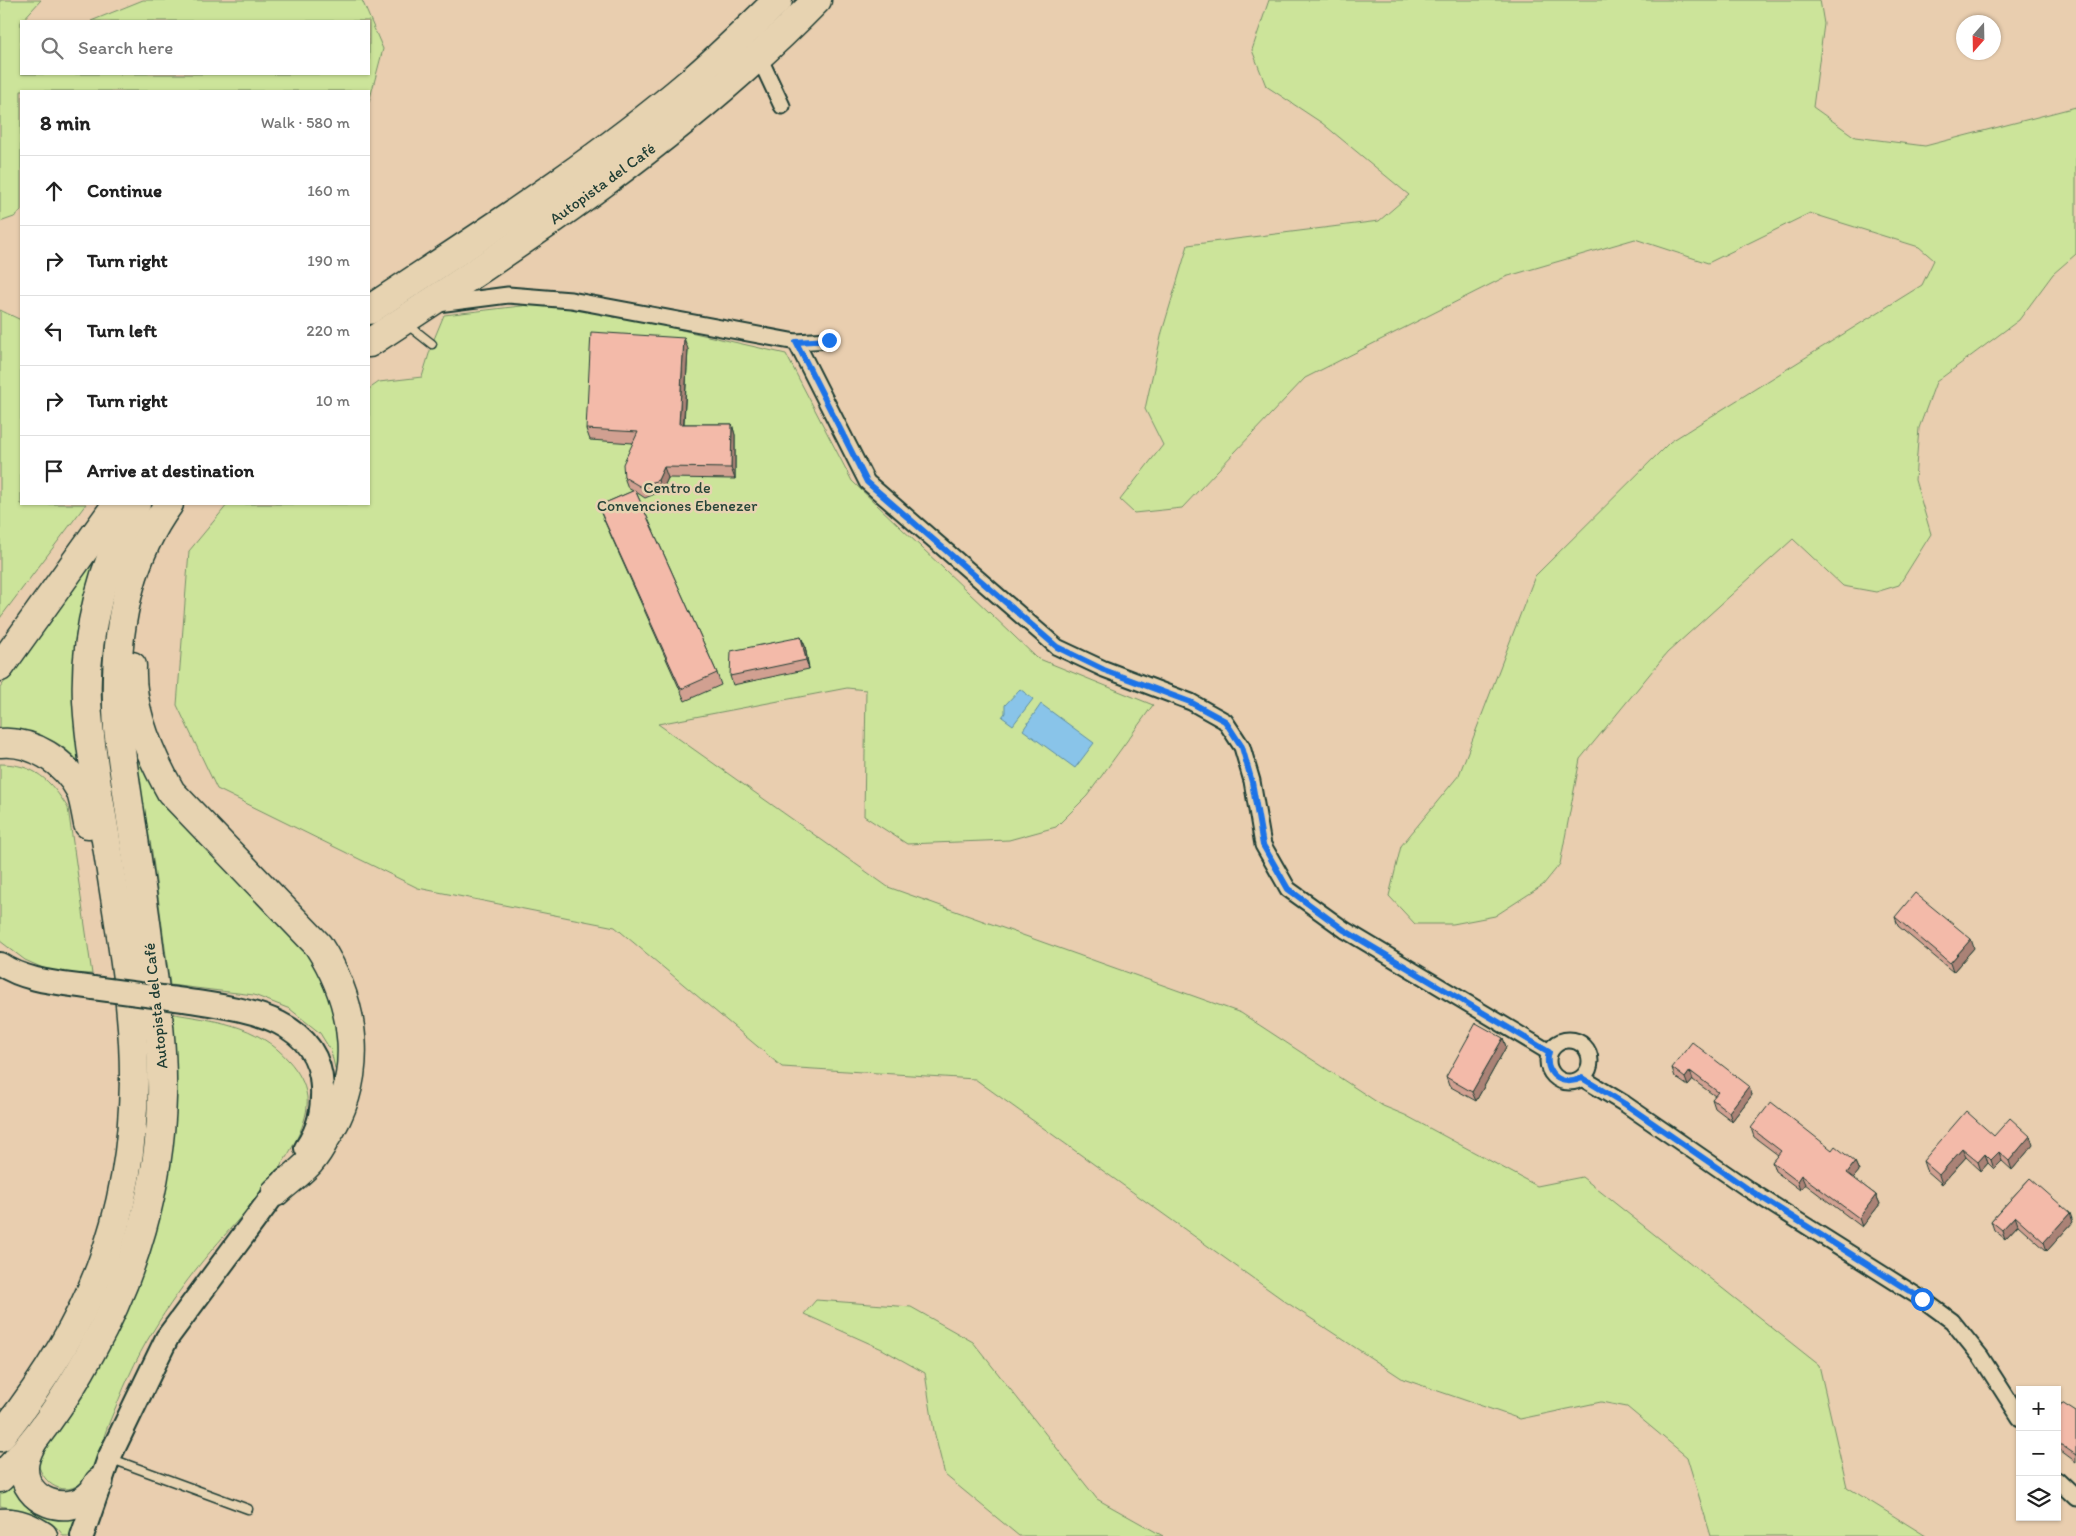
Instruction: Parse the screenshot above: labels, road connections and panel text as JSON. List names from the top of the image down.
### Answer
{
  "streets": {
    "highway": ["Autopista del Café"]
  },
  "parks": ["Centro de Convenciones Ebenezer"],
  "north": "bottom",
  "page": {
    "search": "Search here",
    "heading": ["8 min", "Walk · 580 m"],
    "list": [
      ["Continue", "160 m"],
      ["Turn right", "190 m"],
      ["Turn left", "220 m"],
      ["Turn right", "10 m"],
      "Arrive at destination"
    ],
    "map_buttons": ["+", "−"]
  }
}
